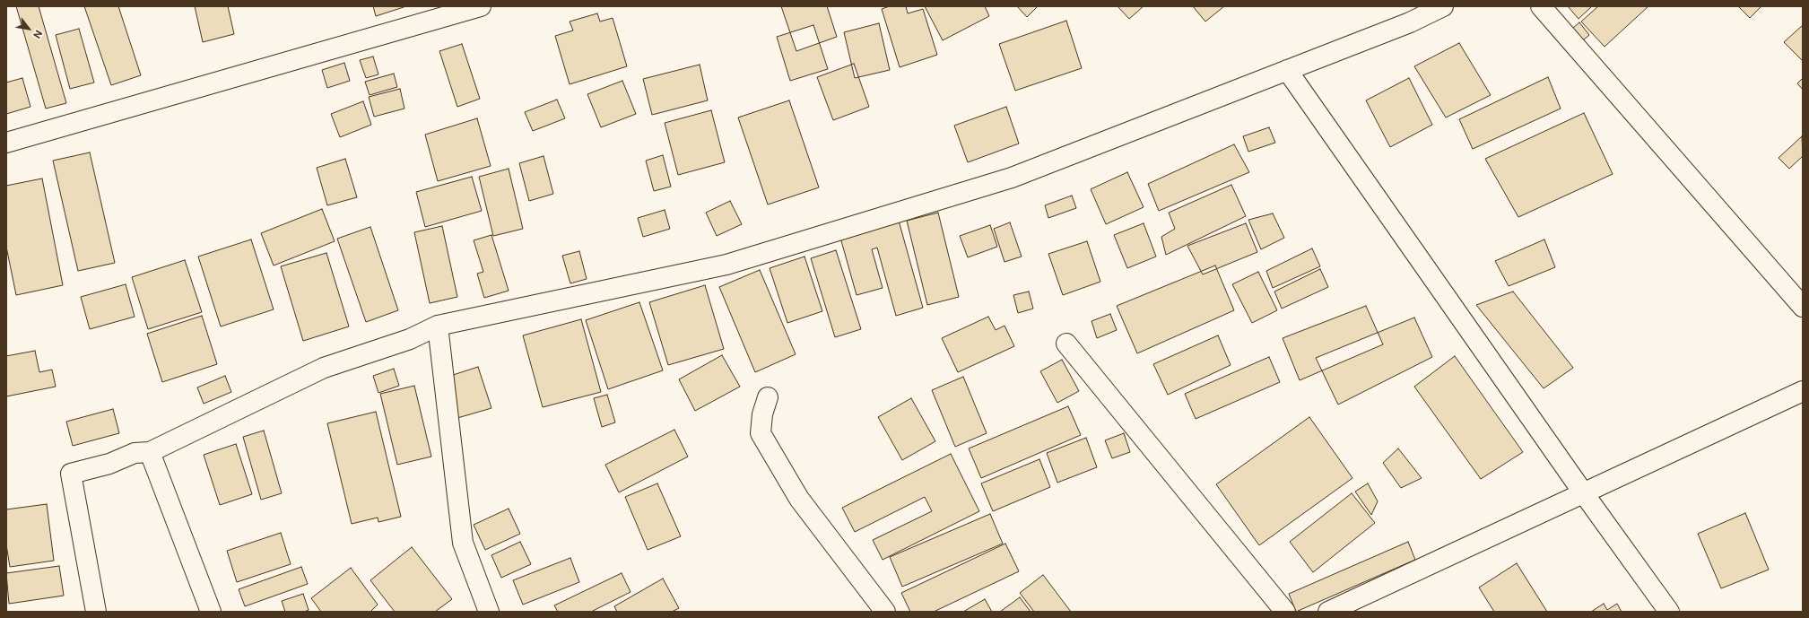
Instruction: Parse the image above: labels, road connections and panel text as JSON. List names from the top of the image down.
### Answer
{
  "north": "bottom right"
}
